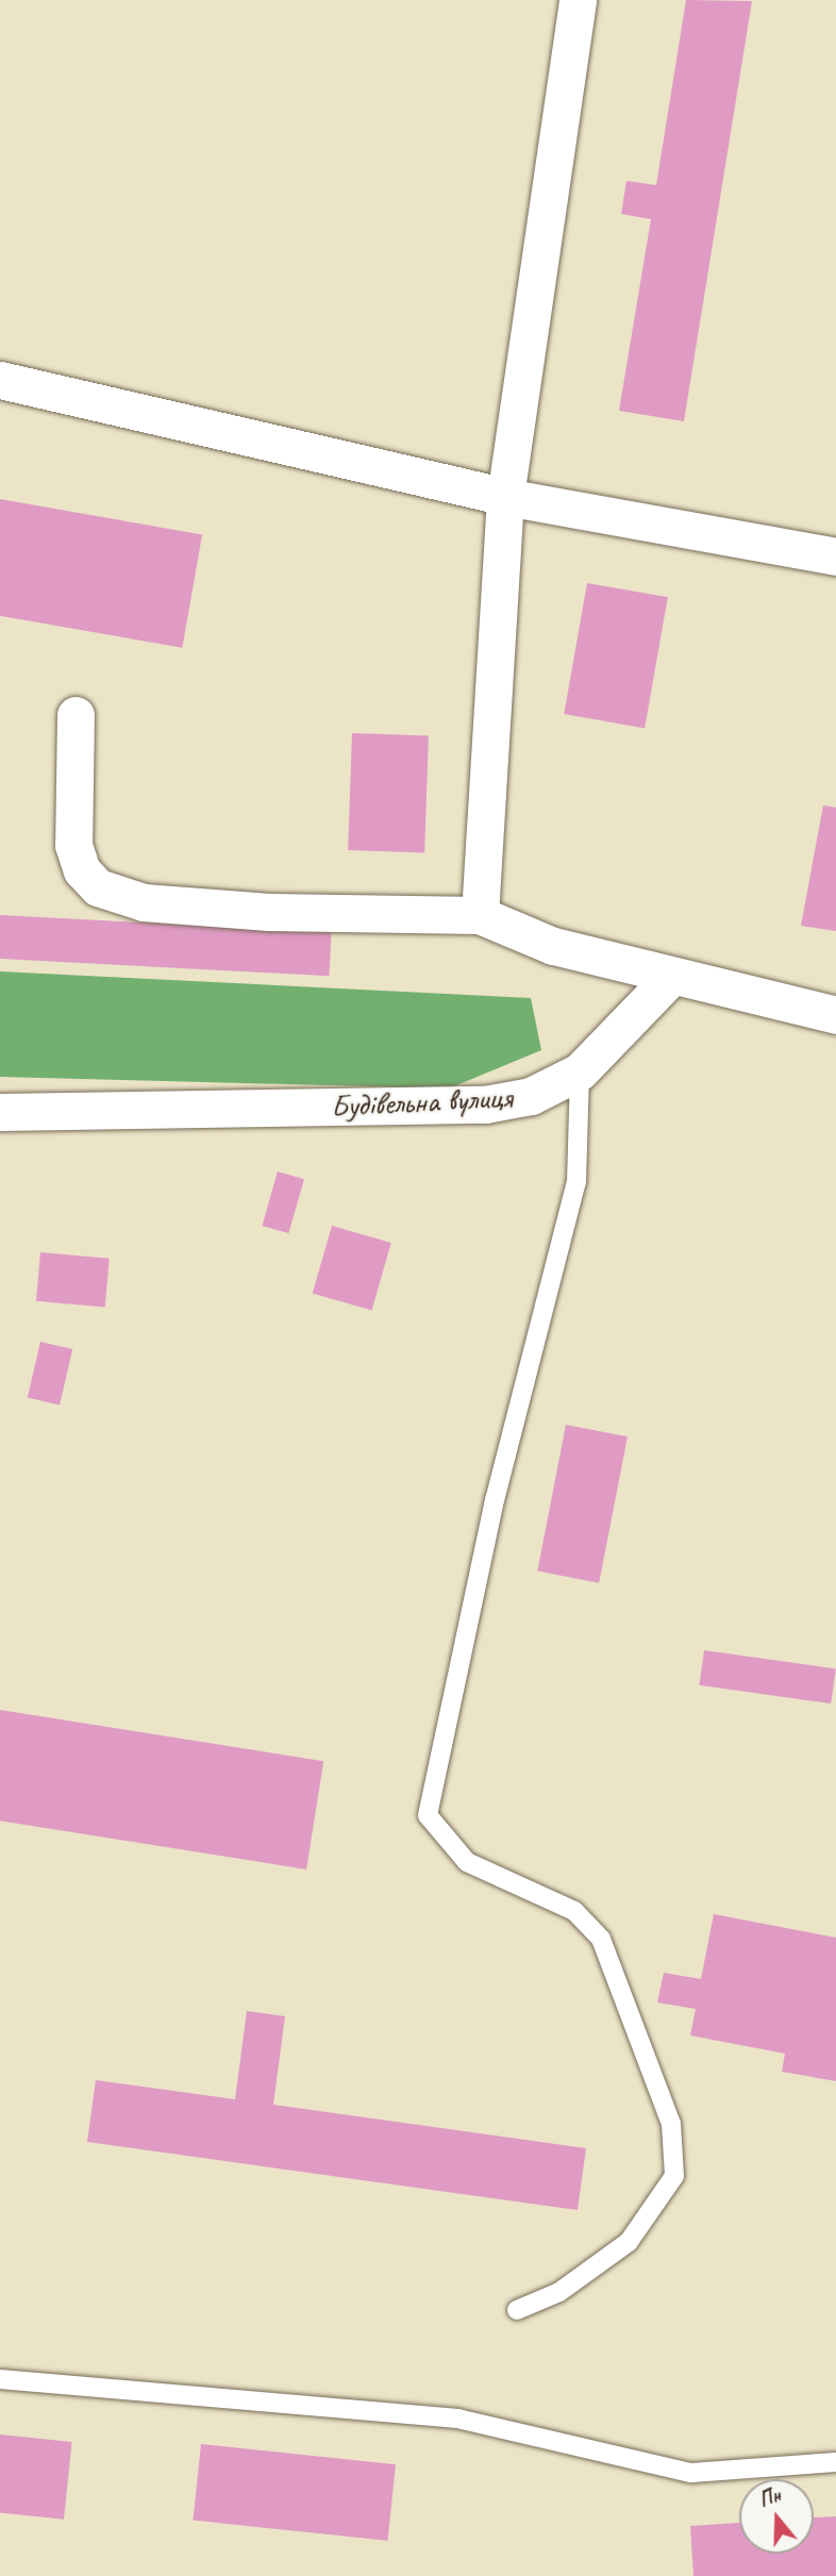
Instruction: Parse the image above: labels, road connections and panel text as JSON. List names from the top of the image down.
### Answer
{
  "streets": {
    "street": ["Будівельна вулиця"]
  },
  "north": "top"
}
